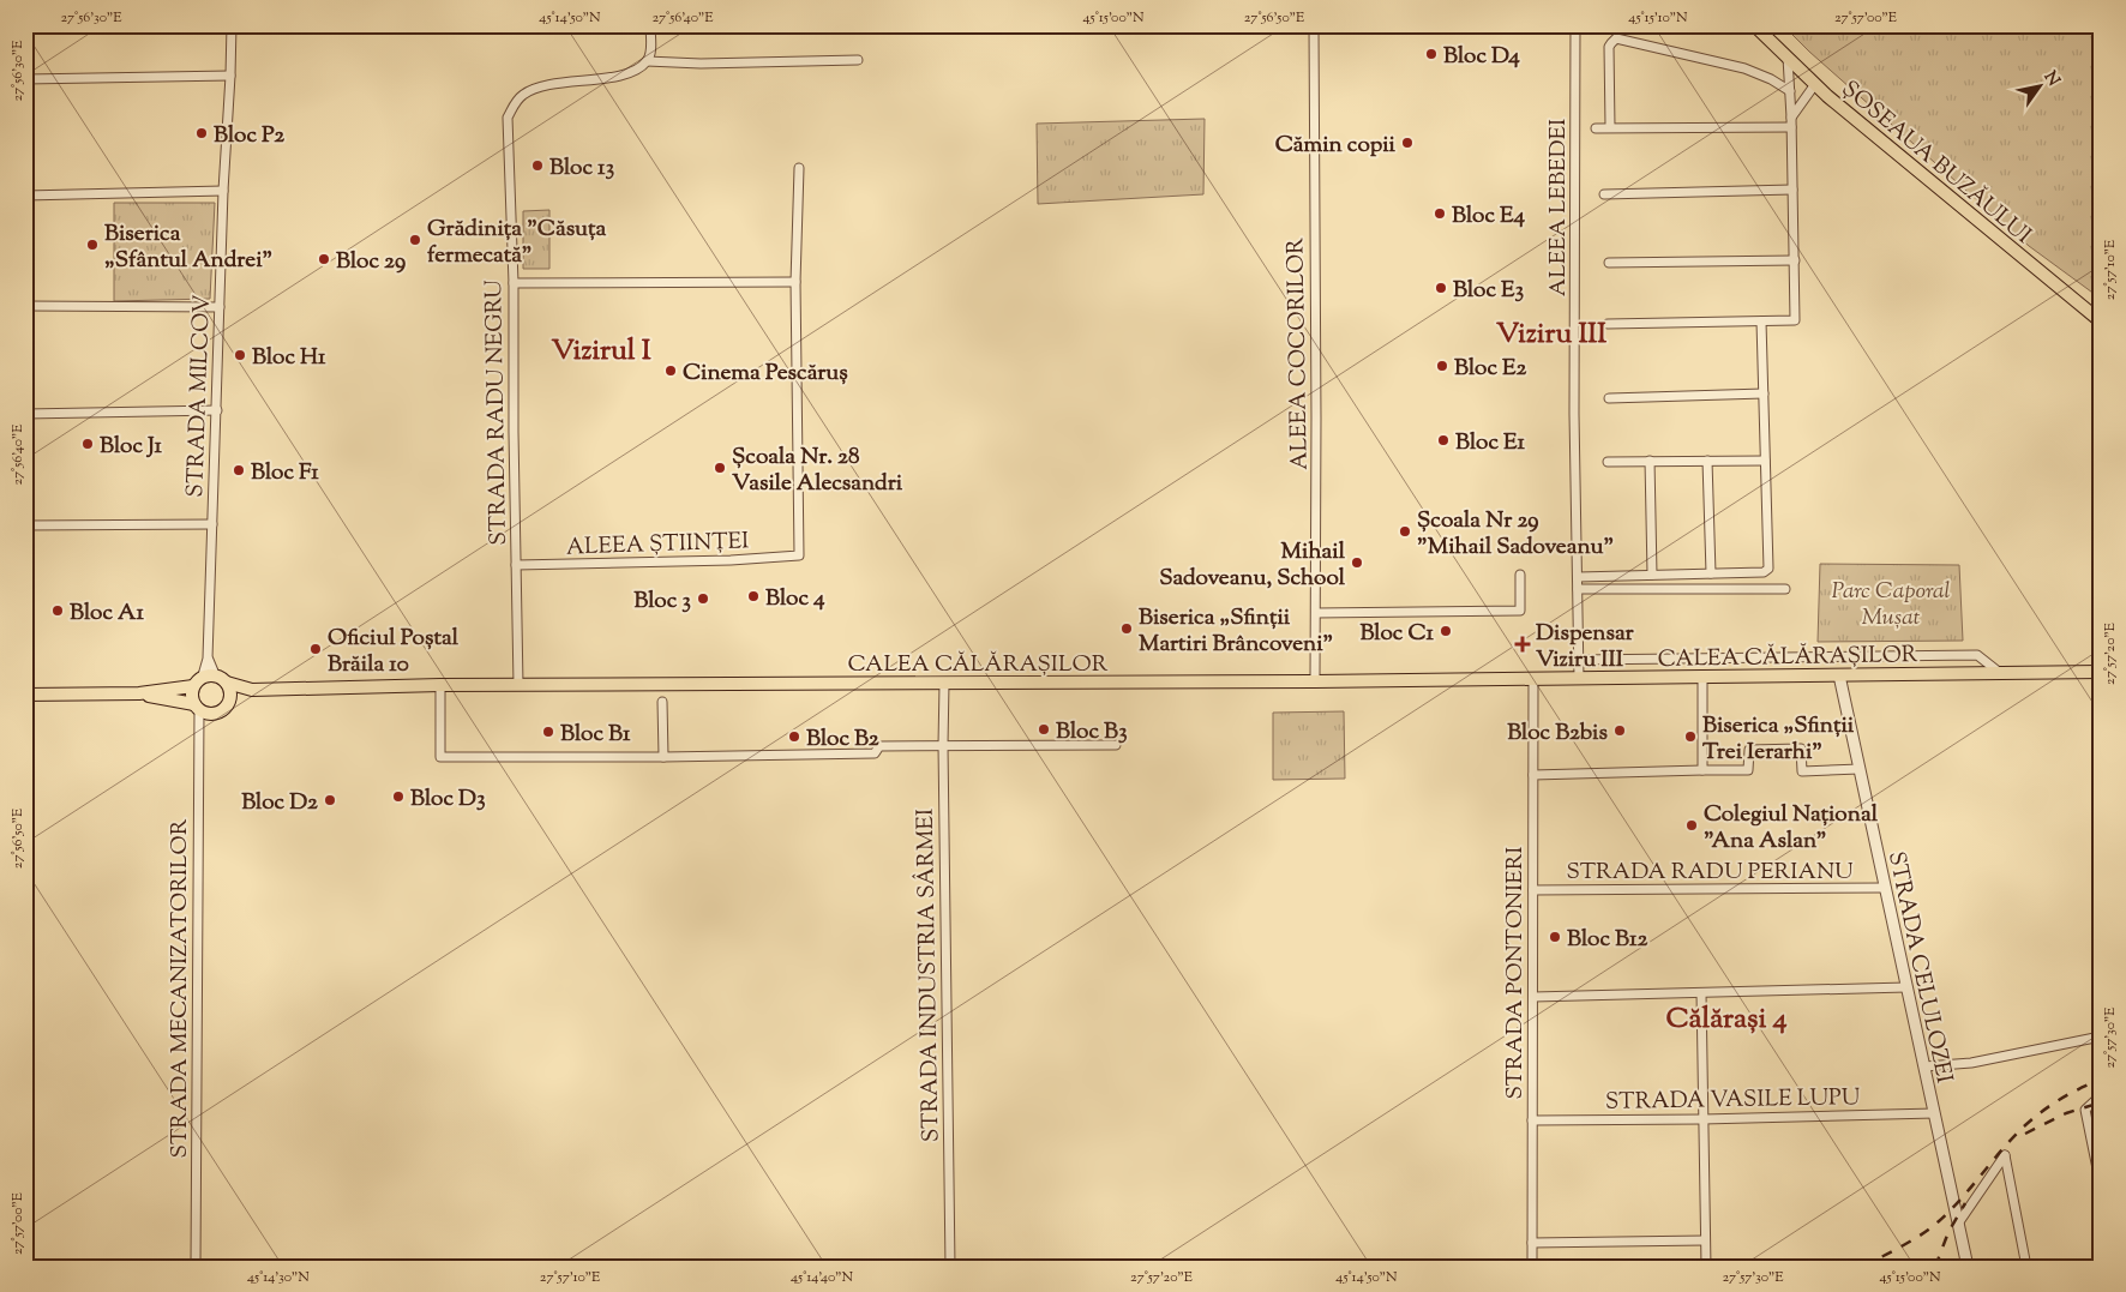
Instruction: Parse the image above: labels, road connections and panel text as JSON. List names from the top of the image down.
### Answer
{
  "streets": {
    "main road": ["ȘOSEAUA BUZĂULUI", "CALEA CĂLĂRAȘILOR"],
    "street": [
      "ALEEA LEBEDEI",
      "ALEEA COCORILOR",
      "STRADA MILCOV",
      "STRADA RADU NEGRU",
      "ALEEA ȘTIINȚEI",
      "STRADA RADU PERIANU",
      "STRADA CELULOZEI",
      "STRADA PONTONIERI",
      "STRADA INDUSTRIA SÂRMEI",
      "STRADA MECANIZATORILOR",
      "STRADA VASILE LUPU"
    ]
  },
  "crossings": [
    ["ALEEA LEBEDEI", "CALEA CĂLĂRAȘILOR"],
    ["ALEEA COCORILOR", "CALEA CĂLĂRAȘILOR"],
    ["STRADA MILCOV", "CALEA CĂLĂRAȘILOR"],
    ["STRADA MILCOV", "STRADA MECANIZATORILOR"],
    ["STRADA RADU NEGRU", "ALEEA ȘTIINȚEI"],
    ["STRADA RADU NEGRU", "CALEA CĂLĂRAȘILOR"],
    ["CALEA CĂLĂRAȘILOR", "STRADA CELULOZEI"],
    ["CALEA CĂLĂRAȘILOR", "STRADA PONTONIERI"],
    ["CALEA CĂLĂRAȘILOR", "STRADA INDUSTRIA SÂRMEI"],
    ["CALEA CĂLĂRAȘILOR", "STRADA MECANIZATORILOR"],
    ["STRADA RADU PERIANU", "STRADA CELULOZEI"],
    ["STRADA RADU PERIANU", "STRADA PONTONIERI"],
    ["STRADA CELULOZEI", "STRADA VASILE LUPU"],
    ["STRADA PONTONIERI", "STRADA VASILE LUPU"]
  ],
  "districts": ["Viziru III", "Vizirul I", "Călărași 4"],
  "parks": ["Parc Caporal Mușat"],
  "places": {
    "other": [
      "Bloc D4",
      "Bloc P2",
      "Cămin copii",
      "Bloc 13",
      "Bloc E4",
      "Grădinița \"Căsuța fermecată\"",
      "Biserica „Sfântul Andrei\"",
      "Bloc 29",
      "Bloc E3",
      "Bloc H1",
      "Bloc E2",
      "Cinema Pescăruș",
      "Bloc E1",
      "Bloc J1",
      "Școala Nr. 28 Vasile Alecsandri",
      "Bloc F1",
      "Școala Nr 29 \"Mihail Sadoveanu\"",
      "Mihail Sadoveanu, School",
      "Bloc 4",
      "Bloc 3",
      "Bloc A1",
      "Biserica „Sfinții Martiri Brâncoveni\"",
      "Bloc C1",
      "Oficiul Poștal Brăila 10",
      "Bloc B3",
      "Bloc B2bis",
      "Bloc B1",
      "Bloc B2",
      "Biserica „Sfinții Trei Ierarhi\"",
      "Bloc D3",
      "Bloc D2",
      "Colegiul Național \"Ana Aslan\"",
      "Bloc B12"
    ],
    "health": ["Dispensar Viziru III"]
  },
  "north": "top right",
  "coordinates": [
    "27°56'30\"E",
    "45°14'50\"N",
    "27°56'40\"E",
    "45°15'00\"N",
    "27°56'50\"E",
    "45°15'10\"N",
    "27°57'00\"E",
    "27°57'10\"E",
    "27°57'20\"E",
    "27°57'30\"E",
    "45°14'30\"N",
    "45°14'40\"N"
  ]
}
